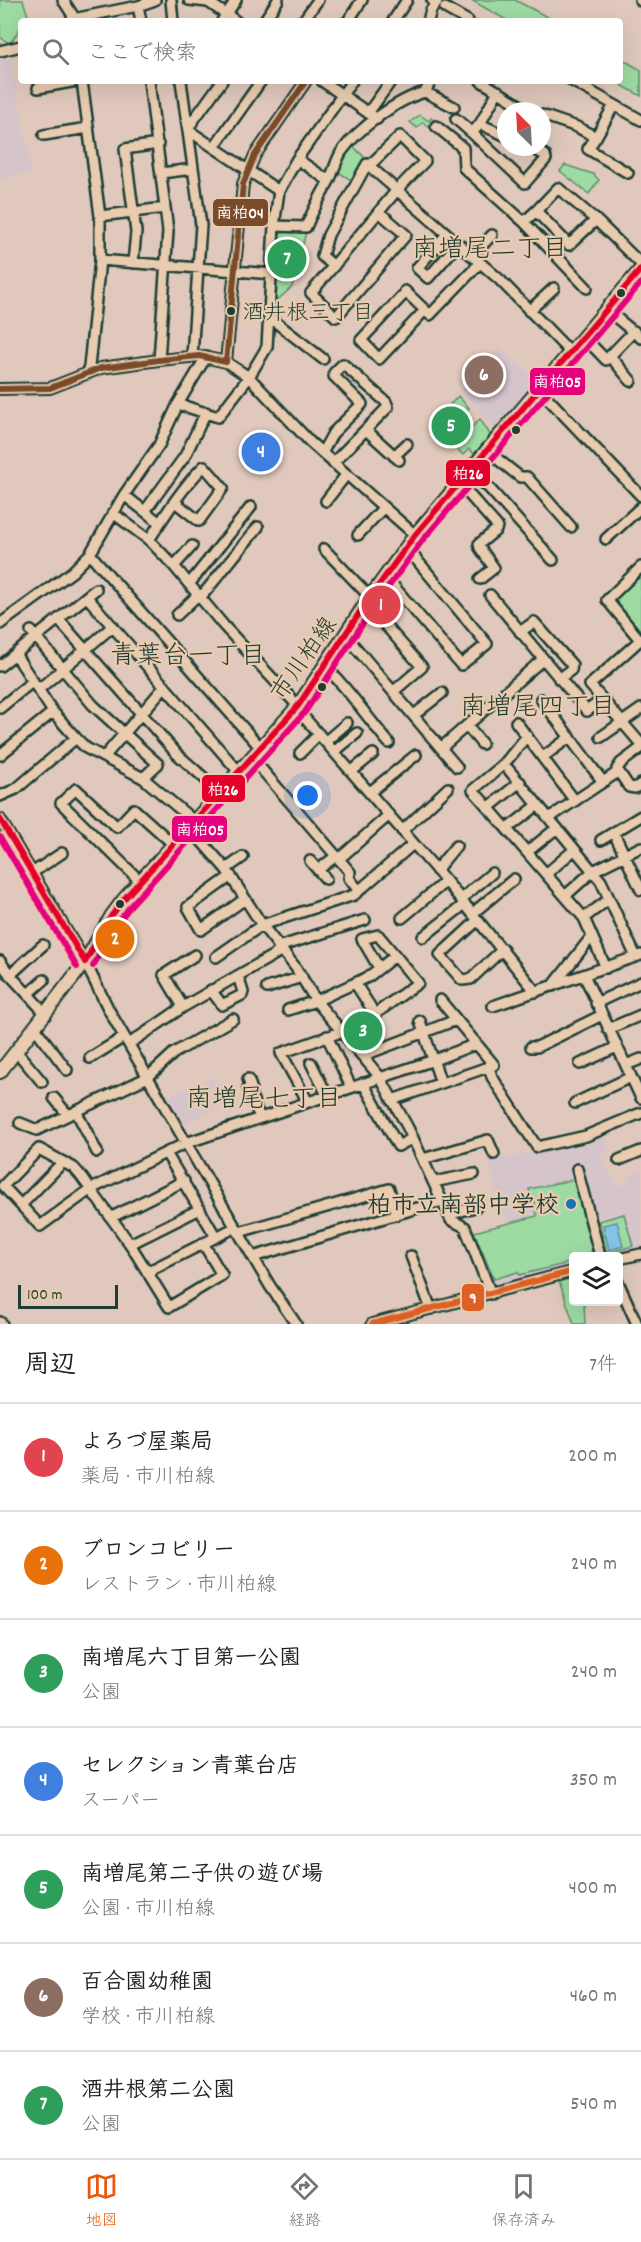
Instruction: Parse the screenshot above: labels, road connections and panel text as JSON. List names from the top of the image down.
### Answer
{
  "streets": {
    "main road": ["市川柏線"]
  },
  "districts": [
    "南増尾二丁目",
    "青葉台一丁目",
    "南増尾四丁目",
    "南増尾七丁目"
  ],
  "places": ["酒井根三丁目", "柏市立南部中学校"],
  "lines": [
    "transit line 南柏04",
    "transit line 柏26",
    "transit line 南柏05",
    "transit line 9"
  ],
  "scale_bar": "100 m",
  "north": "top left",
  "page": {
    "search": "ここで検索",
    "pins": [
      "7",
      "6",
      "5",
      "4",
      "1",
      "2",
      "3"
    ],
    "scale": "100 m",
    "heading": ["周辺", "7件"],
    "list": [
      {
        "mark": "1",
        "name": "よろづ屋薬局",
        "note": "薬局 · 市川柏線",
        "value": "200 m"
      },
      {
        "mark": "2",
        "name": "ブロンコビリー",
        "note": "レストラン · 市川柏線",
        "value": "240 m"
      },
      {
        "mark": "3",
        "name": "南増尾六丁目第一公園",
        "note": "公園",
        "value": "240 m"
      },
      {
        "mark": "4",
        "name": "セレクション青葉台店",
        "note": "スーパー",
        "value": "350 m"
      },
      {
        "mark": "5",
        "name": "南増尾第二子供の遊び場",
        "note": "公園 · 市川柏線",
        "value": "400 m"
      },
      {
        "mark": "6",
        "name": "百合園幼稚園",
        "note": "学校 · 市川柏線",
        "value": "460 m"
      },
      {
        "mark": "7",
        "name": "酒井根第二公園",
        "note": "公園",
        "value": "540 m"
      }
    ],
    "nav": ["地図", "経路", "保存済み"]
  }
}
